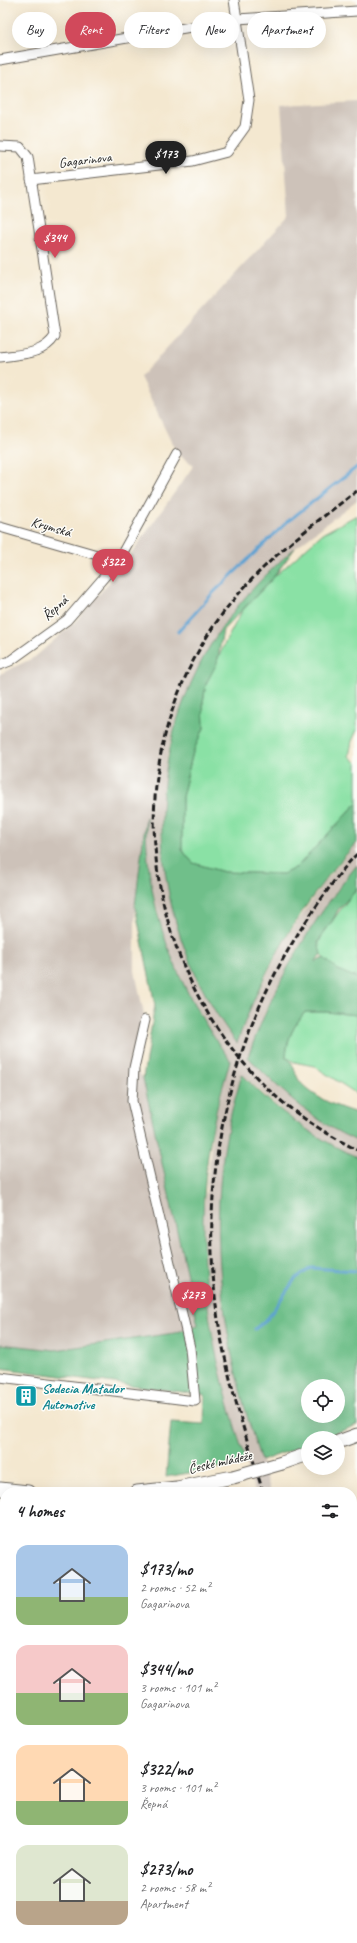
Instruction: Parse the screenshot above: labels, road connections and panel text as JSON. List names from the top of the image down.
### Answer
{
  "streets": {
    "street": [
      "Gagarinova",
      "Krymská",
      "Řepná",
      "České mládeže"
    ]
  },
  "crossings": [
    ["Krymská", "Řepná"]
  ],
  "places": {
    "building": ["Sodecia Matador Automotive"]
  },
  "page": {
    "chip": [
      "Buy",
      "Rent",
      "Filters",
      "New",
      "Apartment"
    ],
    "price": [
      "$173",
      "$344",
      "$322",
      "$273"
    ],
    "heading": "4 homes",
    "list": [
      {
        "name": "$173/mo",
        "note": "2 rooms · 52 m² · Gagarinova"
      },
      {
        "name": "$344/mo",
        "note": "3 rooms · 101 m² · Gagarinova"
      },
      {
        "name": "$322/mo",
        "note": "3 rooms · 101 m² · Řepná"
      },
      {
        "name": "$273/mo",
        "note": "2 rooms · 58 m² · Apartment"
      }
    ]
  }
}
